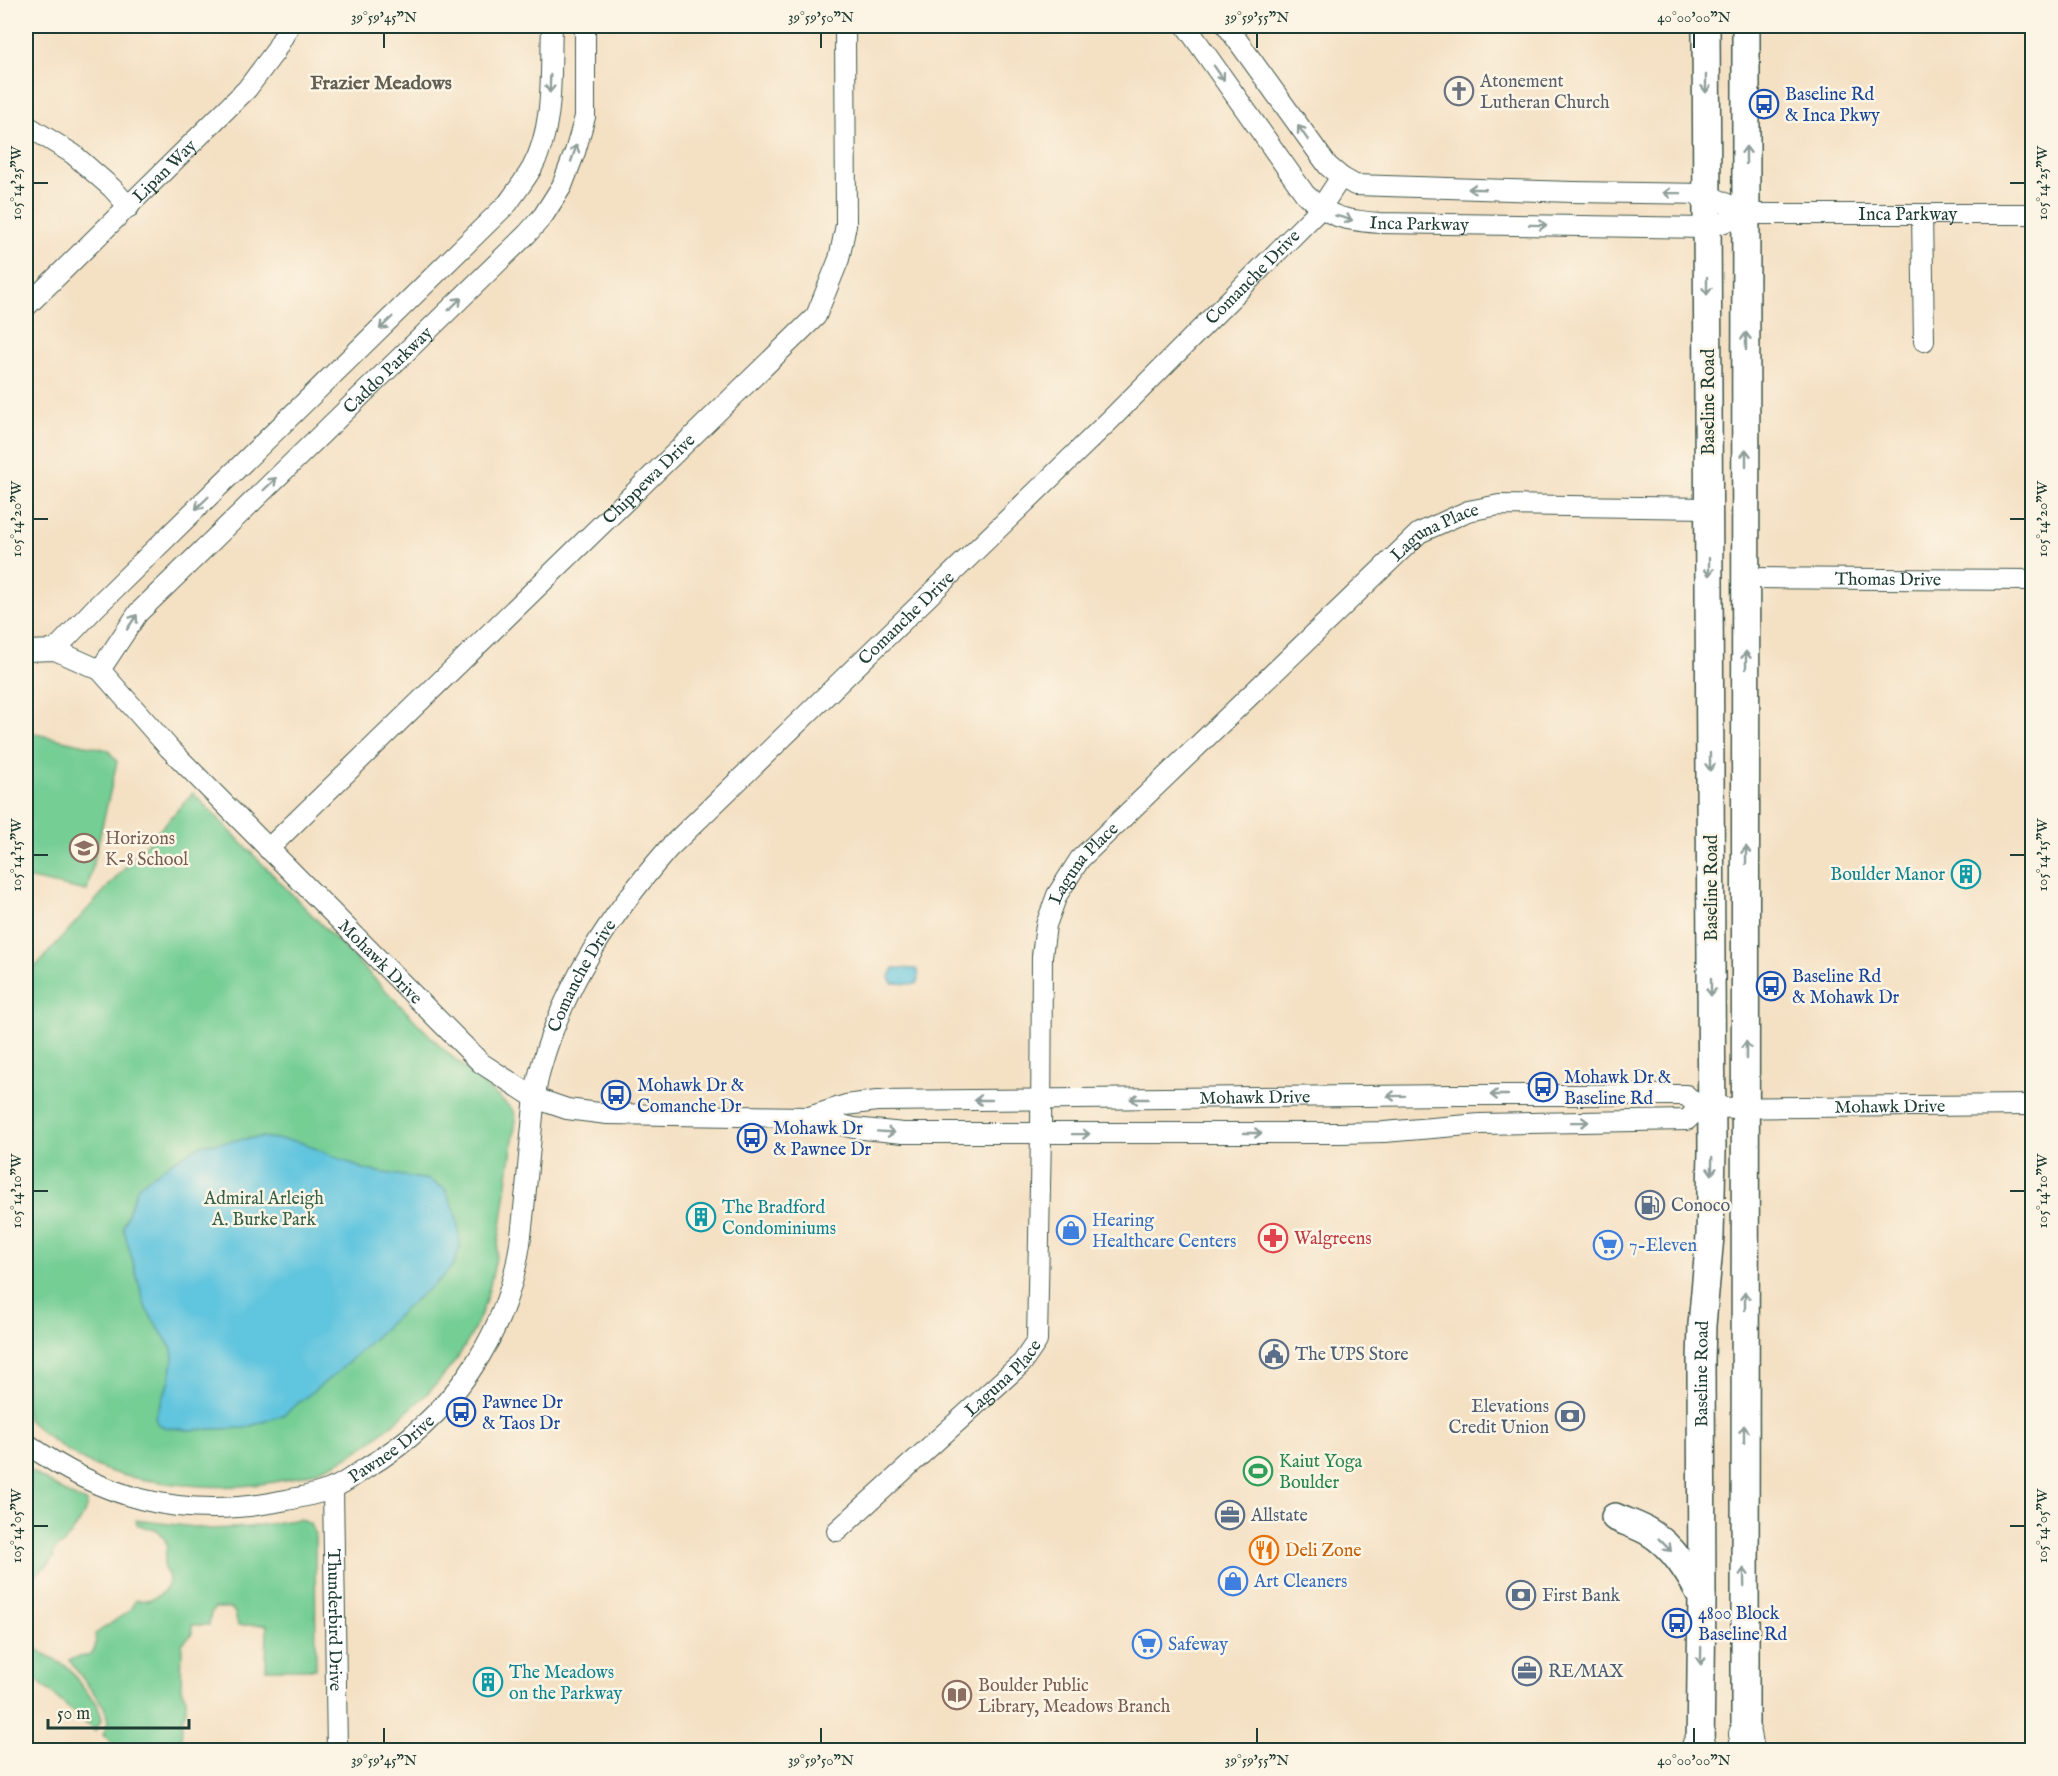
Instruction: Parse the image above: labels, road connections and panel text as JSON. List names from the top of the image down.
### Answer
{
  "streets": {
    "main road": ["Baseline Road"],
    "street": [
      "Lipan Way",
      "Inca Parkway",
      "Comanche Drive",
      "Caddo Parkway",
      "Chippewa Drive",
      "Laguna Place",
      "Thomas Drive",
      "Mohawk Drive",
      "Pawnee Drive",
      "Thunderbird Drive"
    ]
  },
  "crossings": [
    ["Inca Parkway", "Comanche Drive"],
    ["Inca Parkway", "Baseline Road"],
    ["Comanche Drive", "Mohawk Drive"],
    ["Comanche Drive", "Pawnee Drive"],
    ["Caddo Parkway", "Mohawk Drive"],
    ["Baseline Road", "Laguna Place"],
    ["Baseline Road", "Thomas Drive"],
    ["Baseline Road", "Mohawk Drive"],
    ["Chippewa Drive", "Mohawk Drive"],
    ["Laguna Place", "Mohawk Drive"],
    ["Mohawk Drive", "Pawnee Drive"],
    ["Pawnee Drive", "Thunderbird Drive"]
  ],
  "districts": ["Frazier Meadows"],
  "parks": ["Admiral Arleigh A. Burke Park"],
  "places": {
    "church": ["Atonement Lutheran Church"],
    "bus stop": [
      "Baseline Rd & Inca Pkwy",
      "Baseline Rd & Mohawk Dr",
      "Mohawk Dr & Baseline Rd",
      "Mohawk Dr & Comanche Dr",
      "Mohawk Dr & Pawnee Dr",
      "Pawnee Dr & Taos Dr",
      "4800 Block Baseline Rd"
    ],
    "school or university": ["Horizons K-8 School"],
    "building": ["Boulder Manor", "The Bradford Condominiums", "The Meadows on the Parkway"],
    "fuel station": ["Conoco"],
    "shop": ["Hearing Healthcare Centers", "Art Cleaners"],
    "pharmacy": ["Walgreens"],
    "supermarket": ["7-Eleven", "Safeway"],
    "public building": ["The UPS Store"],
    "bank": ["Elevations Credit Union", "First Bank"],
    "sports": ["Kaiut Yoga Boulder"],
    "office": ["Allstate", "RE/MAX"],
    "restaurant": ["Deli Zone"],
    "library": ["Boulder Public Library, Meadows Branch"]
  },
  "scale_bar": "50 m",
  "coordinates": [
    "39°59'45\"N",
    "39°59'50\"N",
    "39°59'55\"N",
    "40°00'00\"N",
    "105°14'25\"W",
    "105°14'20\"W",
    "105°14'15\"W",
    "105°14'10\"W",
    "105°14'05\"W"
  ]
}
